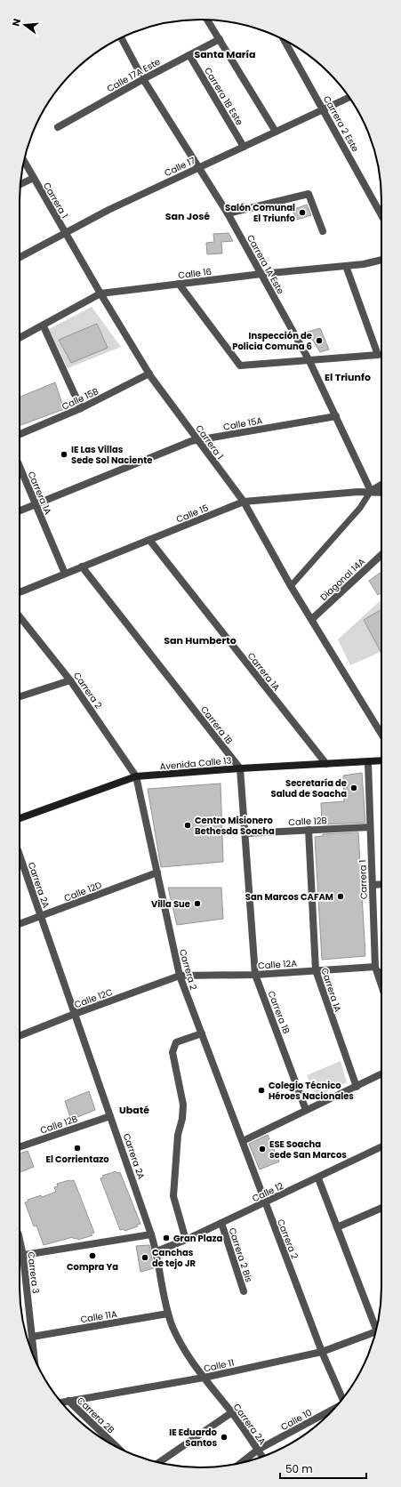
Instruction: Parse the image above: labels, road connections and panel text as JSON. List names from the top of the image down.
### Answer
{
  "streets": {
    "main road": ["Avenida Calle 13"],
    "street": [
      "Calle 17A Este",
      "Carrera 1B Este",
      "Carrera 2 Este",
      "Calle 17",
      "Carrera 1",
      "Carrera 1A Este",
      "Calle 16",
      "Calle 15B",
      "Calle 15A",
      "Carrera 1A",
      "Calle 15",
      "Diagonal 14A",
      "Carrera 2",
      "Carrera 1B",
      "Calle 12B",
      "Carrera 2A",
      "Calle 12D",
      "Calle 12A",
      "Calle 12C",
      "Calle 12",
      "Carrera 2 Bis",
      "Carrera 3",
      "Calle 11A",
      "Calle 11",
      "Carrera 2B",
      "Calle 10"
    ]
  },
  "crossings": [
    ["Calle 17A Este", "Carrera 1B Este"],
    ["Calle 17A Este", "Carrera 1A Este"],
    ["Carrera 1B Este", "Calle 17"],
    ["Carrera 2 Este", "Calle 17"],
    ["Calle 17", "Carrera 1"],
    ["Calle 17", "Carrera 1A Este"],
    ["Carrera 1", "Calle 16"],
    ["Carrera 1", "Calle 15B"],
    ["Carrera 1", "Calle 15A"],
    ["Carrera 1", "Calle 15"],
    ["Carrera 1", "Diagonal 14A"],
    ["Carrera 1", "Avenida Calle 13"],
    ["Carrera 1", "Calle 12B"],
    ["Carrera 1", "Calle 12A"],
    ["Carrera 1A Este", "Calle 16"],
    ["Carrera 1A Este", "Calle 15A"],
    ["Carrera 1A Este", "Calle 15"],
    ["Calle 15A", "Carrera 1A"],
    ["Carrera 1A", "Calle 15"],
    ["Carrera 1A", "Avenida Calle 13"],
    ["Carrera 1A", "Calle 12B"],
    ["Carrera 1A", "Calle 12A"],
    ["Calle 15", "Carrera 1B"],
    ["Carrera 2", "Avenida Calle 13"],
    ["Carrera 2", "Calle 12D"],
    ["Carrera 2", "Calle 12A"],
    ["Carrera 2", "Calle 12C"],
    ["Carrera 2", "Calle 12"],
    ["Carrera 2", "Calle 11"],
    ["Carrera 1B", "Avenida Calle 13"],
    ["Carrera 1B", "Calle 12B"],
    ["Carrera 1B", "Calle 12A"],
    ["Calle 12B", "Carrera 2A"],
    ["Carrera 2A", "Calle 12D"],
    ["Carrera 2A", "Calle 12C"],
    ["Carrera 2A", "Calle 12"],
    ["Carrera 2A", "Calle 11A"],
    ["Carrera 2A", "Calle 11"],
    ["Carrera 2A", "Calle 10"],
    ["Calle 12A", "Calle 12C"],
    ["Calle 12", "Carrera 2 Bis"],
    ["Carrera 3", "Calle 11A"],
    ["Calle 11", "Carrera 2B"]
  ],
  "districts": [
    "Santa María",
    "San José",
    "El Triunfo",
    "San Humberto",
    "Ubaté"
  ],
  "places": [
    "Salón Comunal El Triunfo",
    "Inspección de Policia Comuna 6",
    "IE Las Villas Sede Sol Naciente",
    "Secretaría de Salud de Soacha",
    "Centro Misionero Bethesda Soacha",
    "San Marcos CAFAM",
    "Villa Sue",
    "Colegio Técnico Héroes Nacionales",
    "El Corrientazo",
    "ESE Soacha sede San Marcos",
    "Gran Plaza",
    "Compra Ya",
    "Canchas de tejo JR",
    "IE Eduardo Santos"
  ],
  "scale_bar": "50 m",
  "north": "left"
}
